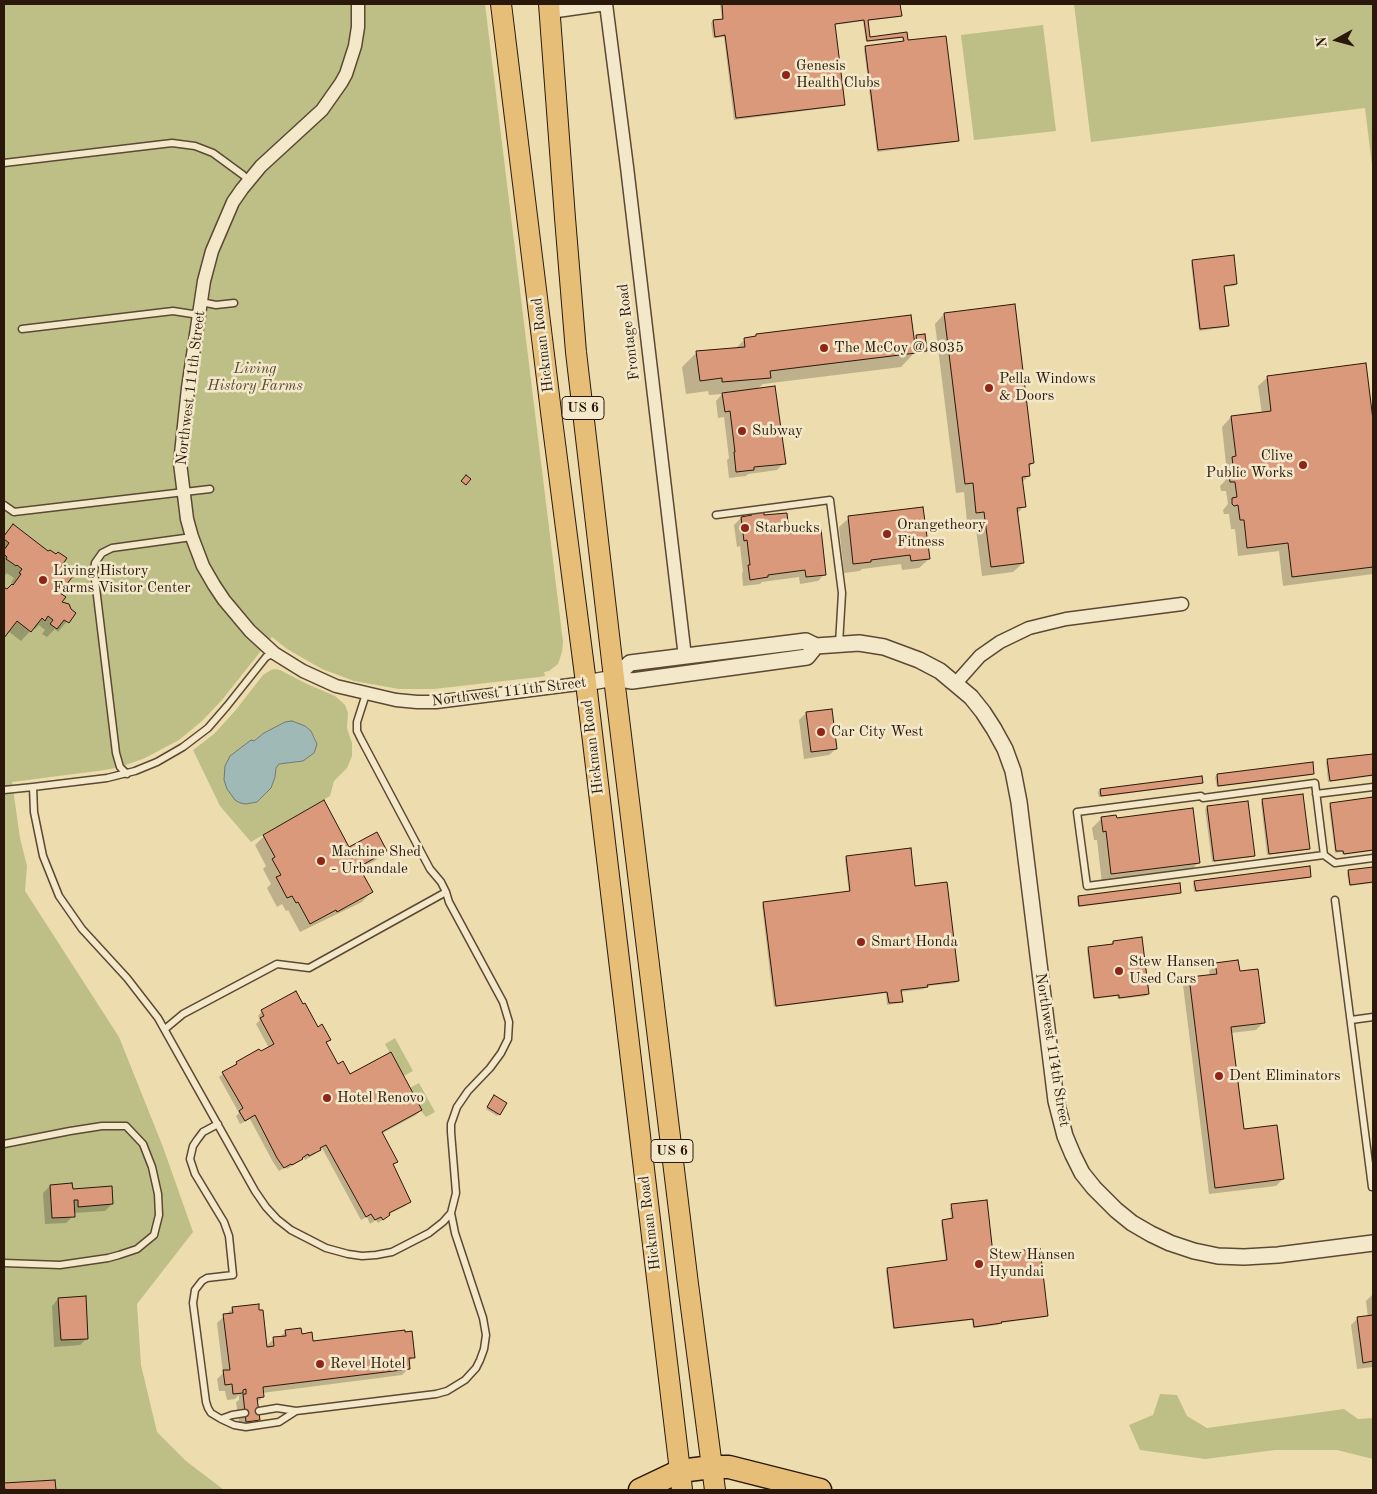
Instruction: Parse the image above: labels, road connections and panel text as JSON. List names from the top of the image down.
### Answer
{
  "streets": {
    "main road": ["Hickman Road", "US 6"],
    "street": ["Frontage Road", "Northwest 111th Street", "Northwest 114th Street"]
  },
  "crossings": [
    ["Frontage Road", "Northwest 111th Street"],
    ["Hickman Road", "Northwest 111th Street"],
    ["Northwest 111th Street", "Northwest 114th Street"]
  ],
  "parks": ["Living History Farms"],
  "places": [
    "Genesis Health Clubs",
    "The McCoy @ 8035",
    "Pella Windows & Doors",
    "Subway",
    "Clive Public Works",
    "Starbucks",
    "Orangetheory Fitness",
    "Living History Farms Visitor Center",
    "Car City West",
    "Machine Shed - Urbandale",
    "Smart Honda",
    "Stew Hansen Used Cars",
    "Dent Eliminators",
    "Hotel Renovo",
    "Stew Hansen Hyundai",
    "Revel Hotel"
  ],
  "north": "left"
}
